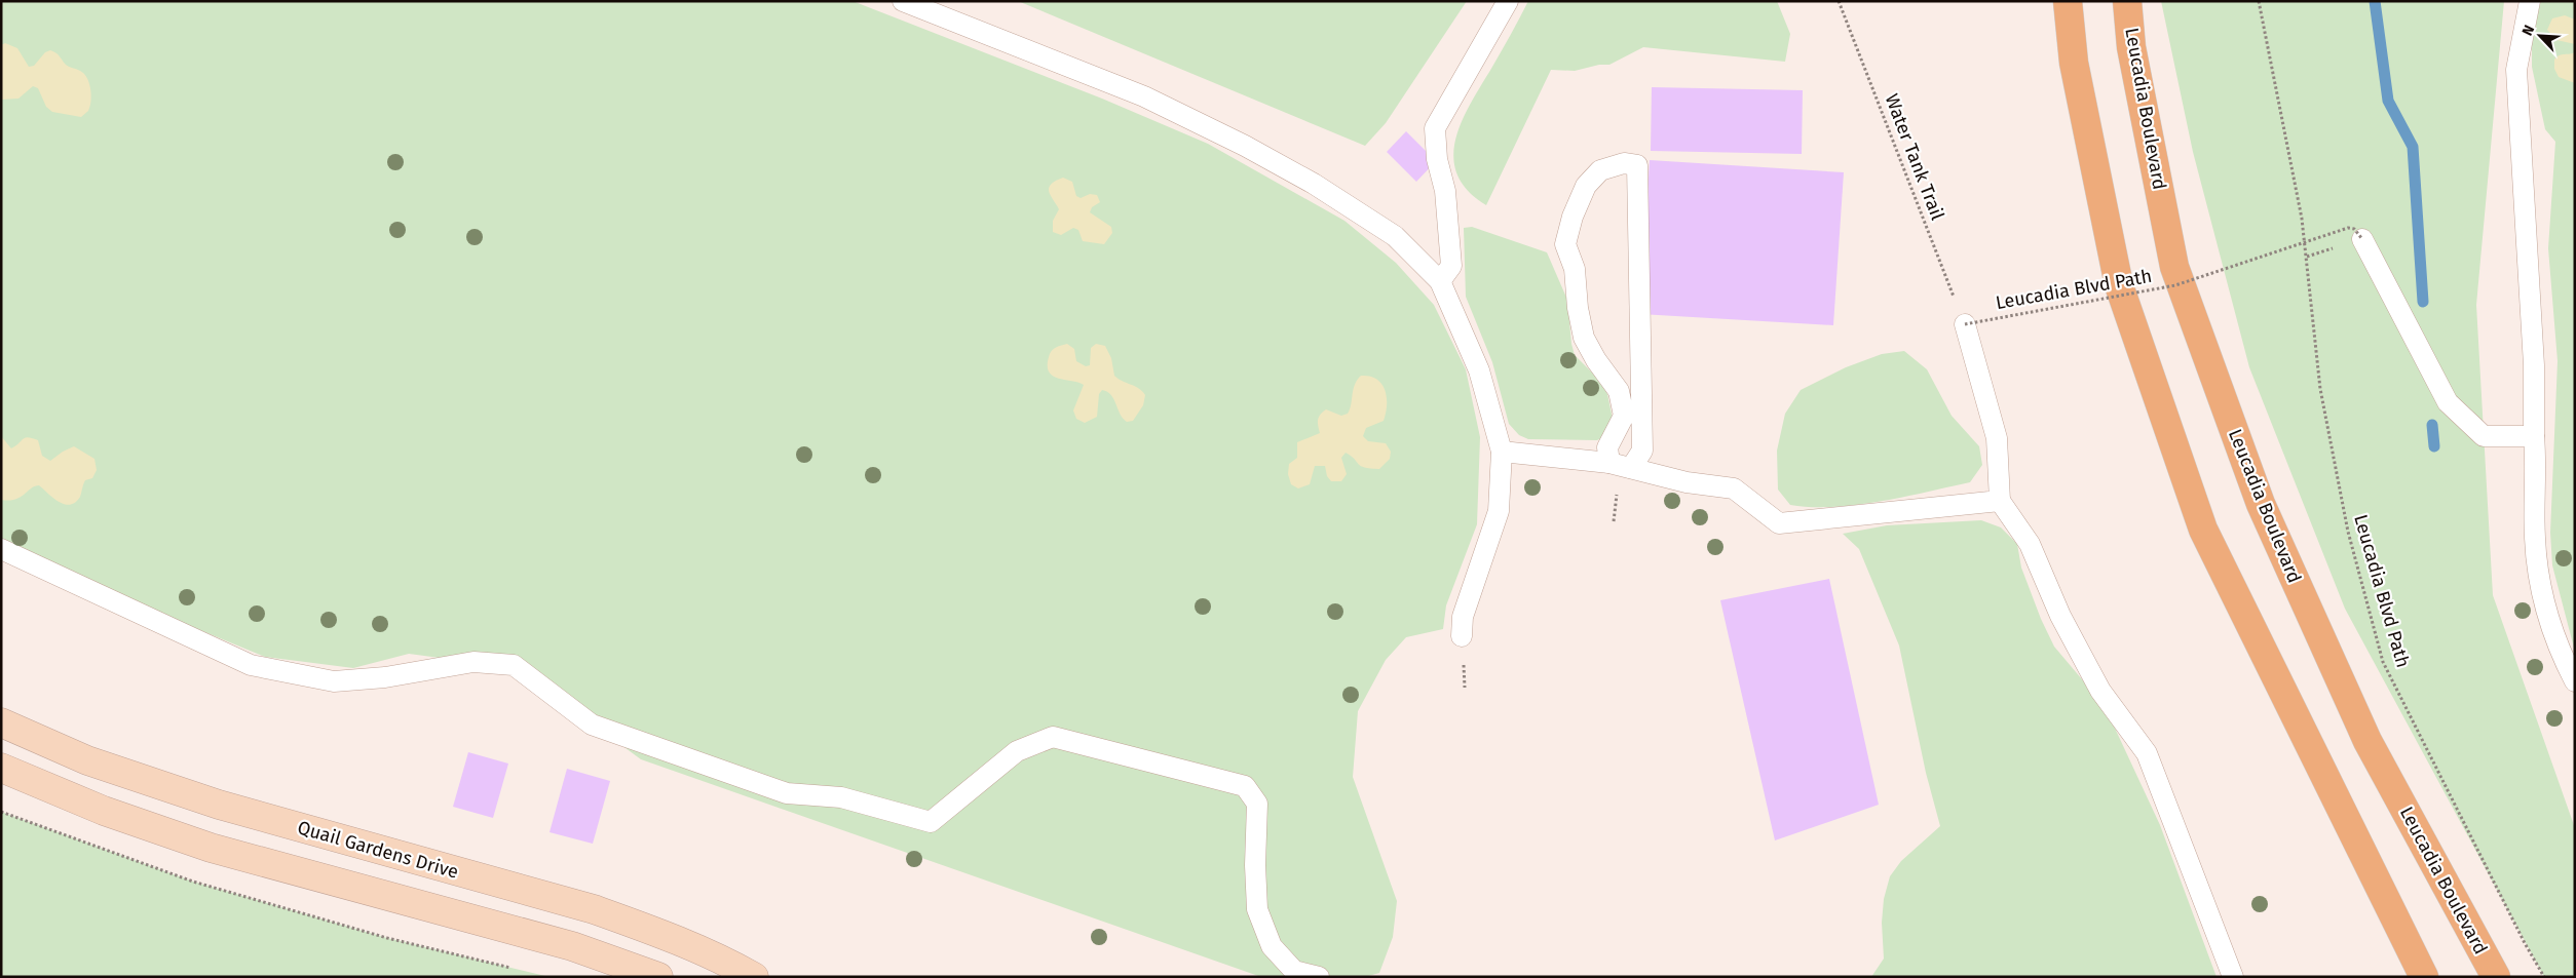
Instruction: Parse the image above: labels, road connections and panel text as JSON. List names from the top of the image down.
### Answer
{
  "streets": {
    "main road": ["Leucadia Boulevard", "Quail Gardens Drive"],
    "path": ["Water Tank Trail", "Leucadia Blvd Path"]
  },
  "crossings": [
    ["Water Tank Trail", "Leucadia Blvd Path"]
  ],
  "north": "top left"
}
